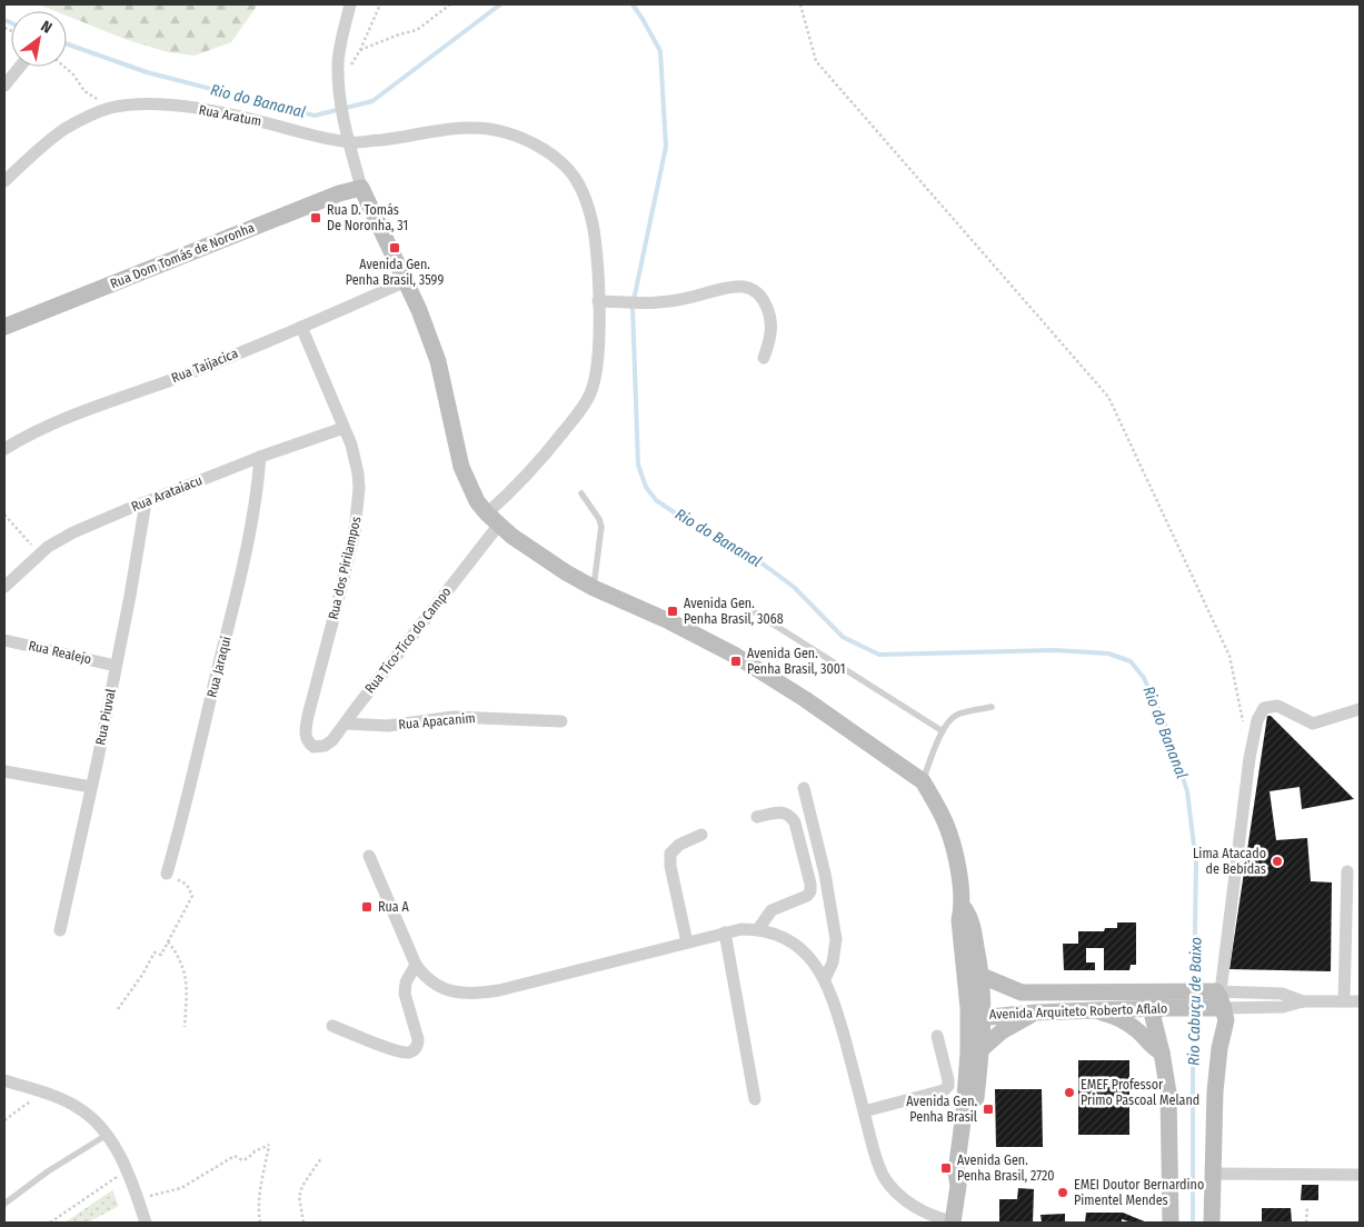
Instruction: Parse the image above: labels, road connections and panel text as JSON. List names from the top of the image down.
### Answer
{
  "streets": {
    "main road": ["Rua Dom Tomás de Noronha", "Avenida Arquiteto Roberto Aflalo"],
    "street": [
      "Rua Aratum",
      "Rua Taijacica",
      "Rua Arataiacu",
      "Rua dos Pirilampos",
      "Rua Tico-Tico do Campo",
      "Rua Realejo",
      "Rua Jaraqui",
      "Rua Piuval",
      "Rua Apacanim"
    ]
  },
  "crossings": [
    ["Rua Aratum", "Rua Tico-Tico do Campo"],
    ["Rua Taijacica", "Rua dos Pirilampos"],
    ["Rua Arataiacu", "Rua dos Pirilampos"],
    ["Rua Arataiacu", "Rua Jaraqui"],
    ["Rua Arataiacu", "Rua Piuval"],
    ["Rua dos Pirilampos", "Rua Tico-Tico do Campo"],
    ["Rua Tico-Tico do Campo", "Rua Apacanim"],
    ["Rua Realejo", "Rua Piuval"]
  ],
  "water": ["Rio do Bananal", "Rio Cabuçu de Baixo"],
  "places": {
    "transit": [
      "Rua D. Tomás De Noronha, 31",
      "Avenida Gen. Penha Brasil, 3599",
      "Avenida Gen. Penha Brasil, 3068",
      "Avenida Gen. Penha Brasil, 3001",
      "Rua A",
      "Avenida Gen. Penha Brasil",
      "Avenida Gen. Penha Brasil, 2720"
    ],
    "other": ["Lima Atacado de Bebidas", "EMEF Professor Primo Pascoal Meland", "EMEI Doutor Bernardino Pimentel Mendes"]
  },
  "north": "top right"
}
